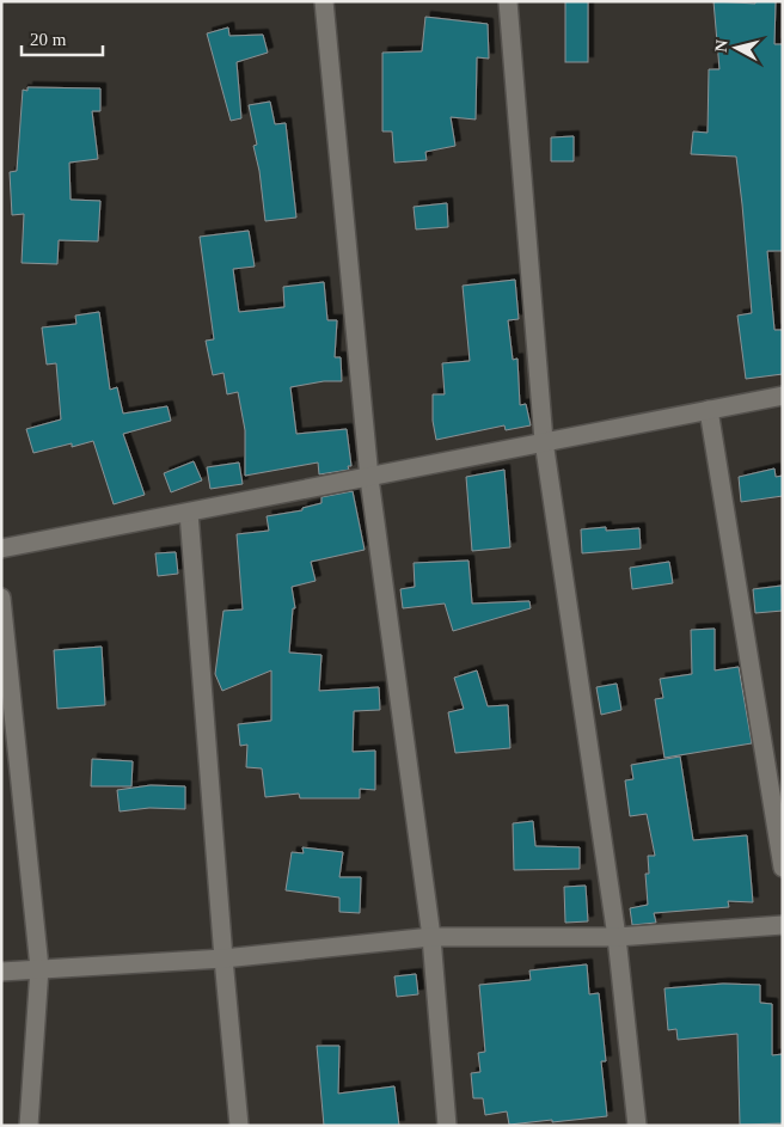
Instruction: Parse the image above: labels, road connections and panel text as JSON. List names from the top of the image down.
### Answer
{
  "scale_bar": "20 m",
  "north": "left"
}
